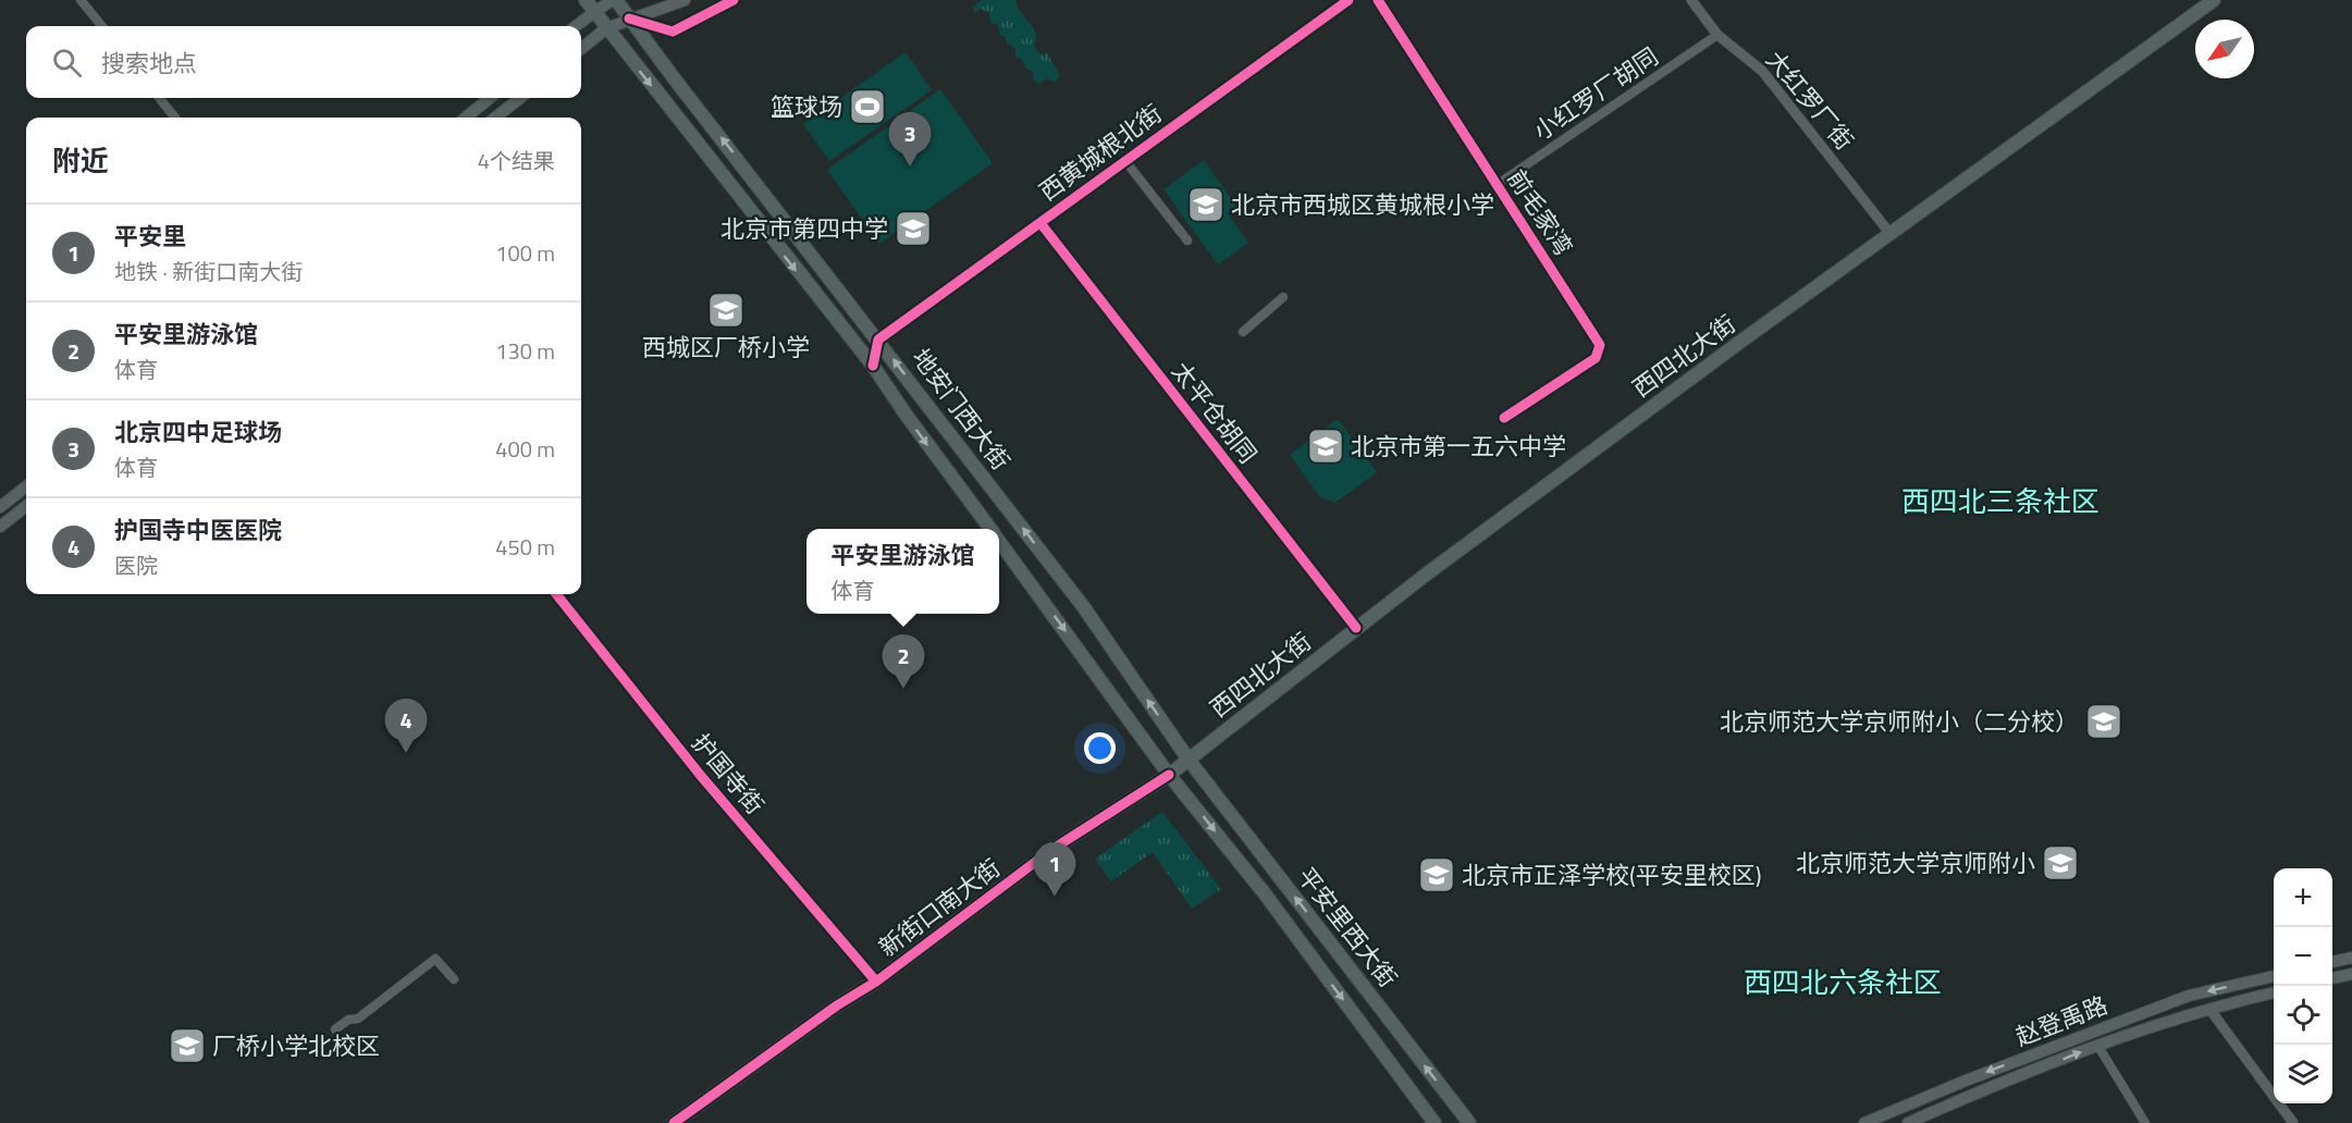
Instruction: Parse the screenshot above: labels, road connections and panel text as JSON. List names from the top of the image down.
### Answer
{
  "streets": {
    "main road": [
      "西四北大街",
      "地安门西大街",
      "新街口南大街",
      "平安里西大街",
      "赵登禹路"
    ],
    "street": [
      "小红罗厂胡同",
      "大红罗厂街",
      "西黄城根北街",
      "前毛家湾",
      "太平仓胡同",
      "护国寺街"
    ]
  },
  "crossings": [
    ["小红罗厂胡同", "大红罗厂街"],
    ["小红罗厂胡同", "前毛家湾"],
    ["大红罗厂街", "西四北大街"],
    ["西黄城根北街", "地安门西大街"],
    ["西黄城根北街", "太平仓胡同"],
    ["西四北大街", "地安门西大街"],
    ["西四北大街", "太平仓胡同"],
    ["西四北大街", "新街口南大街"],
    ["西四北大街", "平安里西大街"],
    ["地安门西大街", "新街口南大街"],
    ["地安门西大街", "平安里西大街"],
    ["护国寺街", "新街口南大街"],
    ["新街口南大街", "平安里西大街"]
  ],
  "districts": ["西四北三条社区", "西四北六条社区"],
  "places": {
    "sports": ["篮球场"],
    "school or university": [
      "北京市西城区黄城根小学",
      "北京市第四中学",
      "西城区厂桥小学",
      "北京市第一五六中学",
      "北京师范大学京师附小（二分校）",
      "北京师范大学京师附小",
      "北京市正泽学校(平安里校区)",
      "厂桥小学北校区"
    ]
  },
  "north": "bottom left",
  "page": {
    "search": "搜索地点",
    "pins": [
      "3",
      "2",
      "4",
      "1"
    ],
    "heading": ["附近", "4个结果"],
    "list": [
      {
        "mark": "1",
        "name": "平安里",
        "note": "地铁 · 新街口南大街",
        "value": "100 m"
      },
      {
        "mark": "2",
        "name": "平安里游泳馆",
        "note": "体育",
        "value": "130 m"
      },
      {
        "mark": "3",
        "name": "北京四中足球场",
        "note": "体育",
        "value": "400 m"
      },
      {
        "mark": "4",
        "name": "护国寺中医医院",
        "note": "医院",
        "value": "450 m"
      }
    ],
    "popup": ["平安里游泳馆", "体育"],
    "map_buttons": ["+", "−"]
  }
}
